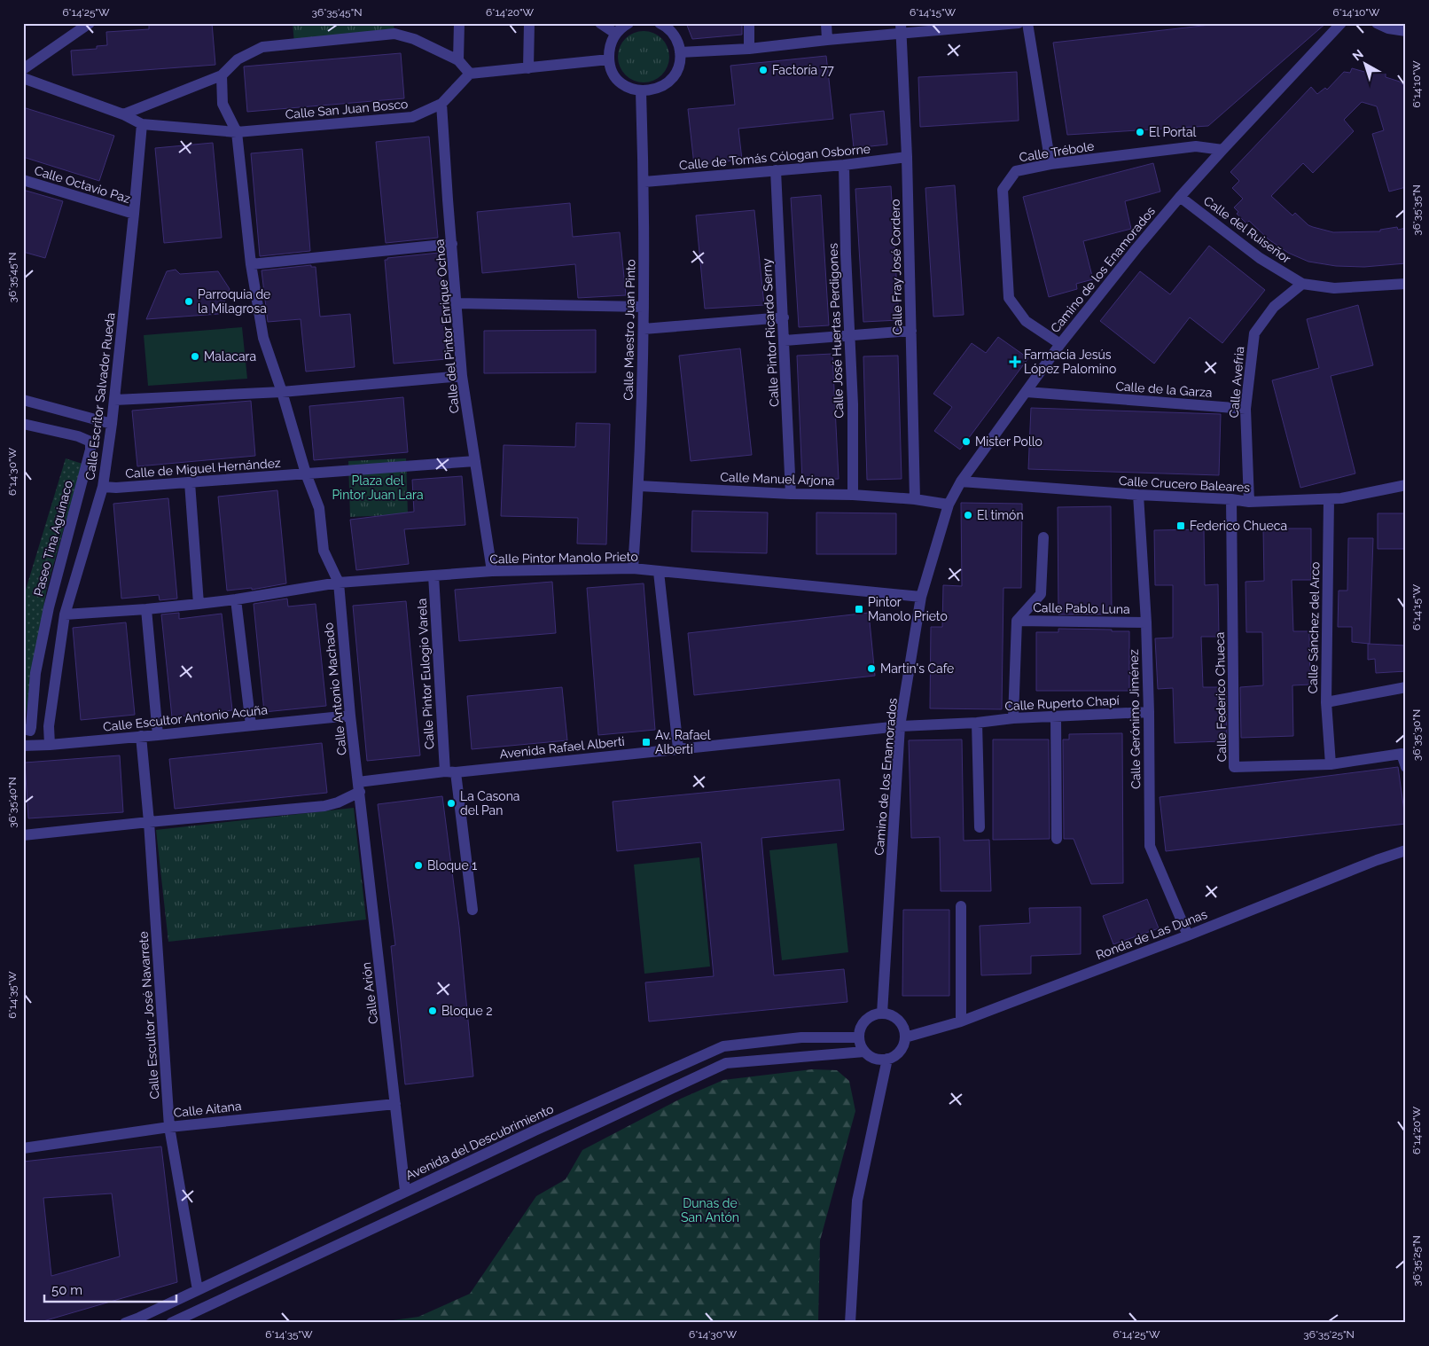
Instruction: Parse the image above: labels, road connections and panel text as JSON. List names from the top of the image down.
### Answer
{
  "streets": {
    "street": [
      "Calle San Juan Bosco",
      "Calle Trébole",
      "Calle de Tomás Cólogan Osborne",
      "Calle Octavio Paz",
      "Calle del Ruiseñor",
      "Calle Fray José Cordero",
      "Camino de los Enamorados",
      "Calle del Pintor Enrique Ochoa",
      "Calle Maestro Juan Pinto",
      "Calle José Huertas Perdigones",
      "Calle Pintor Ricardo Serny",
      "Calle Avefria",
      "Calle de la Garza",
      "Calle Escritor Salvador Rueda",
      "Calle de Miguel Hernández",
      "Calle Manuel Arjona",
      "Calle Crucero Baleares",
      "Paseo Tina Aguinaco",
      "Calle Pintor Manolo Prieto",
      "Calle Pablo Luna",
      "Calle Sánchez del Arco",
      "Calle Pintor Eulogio Varela",
      "Calle Antonio Machado",
      "Calle Federico Chueca",
      "Calle Ruperto Chapí",
      "Calle Escultor Antonio Acuña",
      "Calle Gerónimo Jiménez",
      "Avenida Rafael Alberti",
      "Ronda de Las Dunas",
      "Calle Arión",
      "Calle Escultor José Navarrete",
      "Calle Aitana",
      "Avenida del Descubrimiento"
    ]
  },
  "crossings": [
    ["Calle San Juan Bosco", "Calle del Pintor Enrique Ochoa"],
    ["Calle San Juan Bosco", "Calle Escritor Salvador Rueda"],
    ["Calle San Juan Bosco", "Calle Antonio Machado"],
    ["Calle Trébole", "Camino de los Enamorados"],
    ["Calle de Tomás Cólogan Osborne", "Calle Fray José Cordero"],
    ["Calle de Tomás Cólogan Osborne", "Calle Maestro Juan Pinto"],
    ["Calle de Tomás Cólogan Osborne", "Calle José Huertas Perdigones"],
    ["Calle de Tomás Cólogan Osborne", "Calle Pintor Ricardo Serny"],
    ["Calle Octavio Paz", "Calle Escritor Salvador Rueda"],
    ["Calle del Ruiseñor", "Camino de los Enamorados"],
    ["Calle del Ruiseñor", "Calle Avefria"],
    ["Calle Fray José Cordero", "Calle Manuel Arjona"],
    ["Camino de los Enamorados", "Calle de la Garza"],
    ["Camino de los Enamorados", "Calle Manuel Arjona"],
    ["Camino de los Enamorados", "Calle Crucero Baleares"],
    ["Camino de los Enamorados", "Calle Pintor Manolo Prieto"],
    ["Camino de los Enamorados", "Calle Ruperto Chapí"],
    ["Camino de los Enamorados", "Avenida Rafael Alberti"],
    ["Camino de los Enamorados", "Ronda de Las Dunas"],
    ["Camino de los Enamorados", "Avenida del Descubrimiento"],
    ["Calle del Pintor Enrique Ochoa", "Calle de Miguel Hernández"],
    ["Calle del Pintor Enrique Ochoa", "Calle Pintor Manolo Prieto"],
    ["Calle Maestro Juan Pinto", "Calle Manuel Arjona"],
    ["Calle Maestro Juan Pinto", "Calle Pintor Manolo Prieto"],
    ["Calle José Huertas Perdigones", "Calle Manuel Arjona"],
    ["Calle Pintor Ricardo Serny", "Calle Manuel Arjona"],
    ["Calle Avefria", "Calle de la Garza"],
    ["Calle Avefria", "Calle Crucero Baleares"],
    ["Calle Escritor Salvador Rueda", "Calle de Miguel Hernández"],
    ["Calle Escritor Salvador Rueda", "Calle Pintor Manolo Prieto"],
    ["Calle Escritor Salvador Rueda", "Calle Escultor Antonio Acuña"],
    ["Calle de Miguel Hernández", "Calle Antonio Machado"],
    ["Calle Crucero Baleares", "Calle Sánchez del Arco"],
    ["Calle Crucero Baleares", "Calle Federico Chueca"],
    ["Calle Crucero Baleares", "Calle Gerónimo Jiménez"],
    ["Calle Pintor Manolo Prieto", "Calle Pintor Eulogio Varela"],
    ["Calle Pintor Manolo Prieto", "Calle Antonio Machado"],
    ["Calle Pablo Luna", "Calle Gerónimo Jiménez"],
    ["Calle Pintor Eulogio Varela", "Avenida Rafael Alberti"],
    ["Calle Antonio Machado", "Calle Escultor Antonio Acuña"],
    ["Calle Antonio Machado", "Avenida Rafael Alberti"],
    ["Calle Antonio Machado", "Calle Arión"],
    ["Calle Ruperto Chapí", "Calle Gerónimo Jiménez"],
    ["Calle Ruperto Chapí", "Avenida Rafael Alberti"],
    ["Calle Escultor Antonio Acuña", "Calle Escultor José Navarrete"],
    ["Calle Gerónimo Jiménez", "Ronda de Las Dunas"],
    ["Avenida Rafael Alberti", "Calle Arión"],
    ["Avenida Rafael Alberti", "Calle Escultor José Navarrete"],
    ["Ronda de Las Dunas", "Avenida del Descubrimiento"],
    ["Calle Arión", "Calle Aitana"],
    ["Calle Arión", "Avenida del Descubrimiento"],
    ["Calle Escultor José Navarrete", "Calle Aitana"],
    ["Calle Escultor José Navarrete", "Avenida del Descubrimiento"]
  ],
  "parks": ["Plaza del Pintor Juan Lara", "Dunas de San Antón"],
  "places": {
    "other": [
      "Factoría 77",
      "El Portal",
      "Parroquia de la Milagrosa",
      "Malacara",
      "Mister Pollo",
      "El timón",
      "Martin's Cafe",
      "La Casona del Pan",
      "Bloque 1",
      "Bloque 2"
    ],
    "health": ["Farmacia Jesús López Palomino"],
    "transit": ["Federico Chueca", "Pintor Manolo Prieto", "Av. Rafael Alberti"]
  },
  "scale_bar": "50 m",
  "north": "top left",
  "coordinates": [
    "6°14'25\"W",
    "36°35'45\"N",
    "6°14'20\"W",
    "6°14'15\"W",
    "6°14'10\"W",
    "36°35'35\"N",
    "6°14'30\"W",
    "36°35'30\"N",
    "36°35'40\"N",
    "6°14'35\"W",
    "36°35'25\"N"
  ]
}
